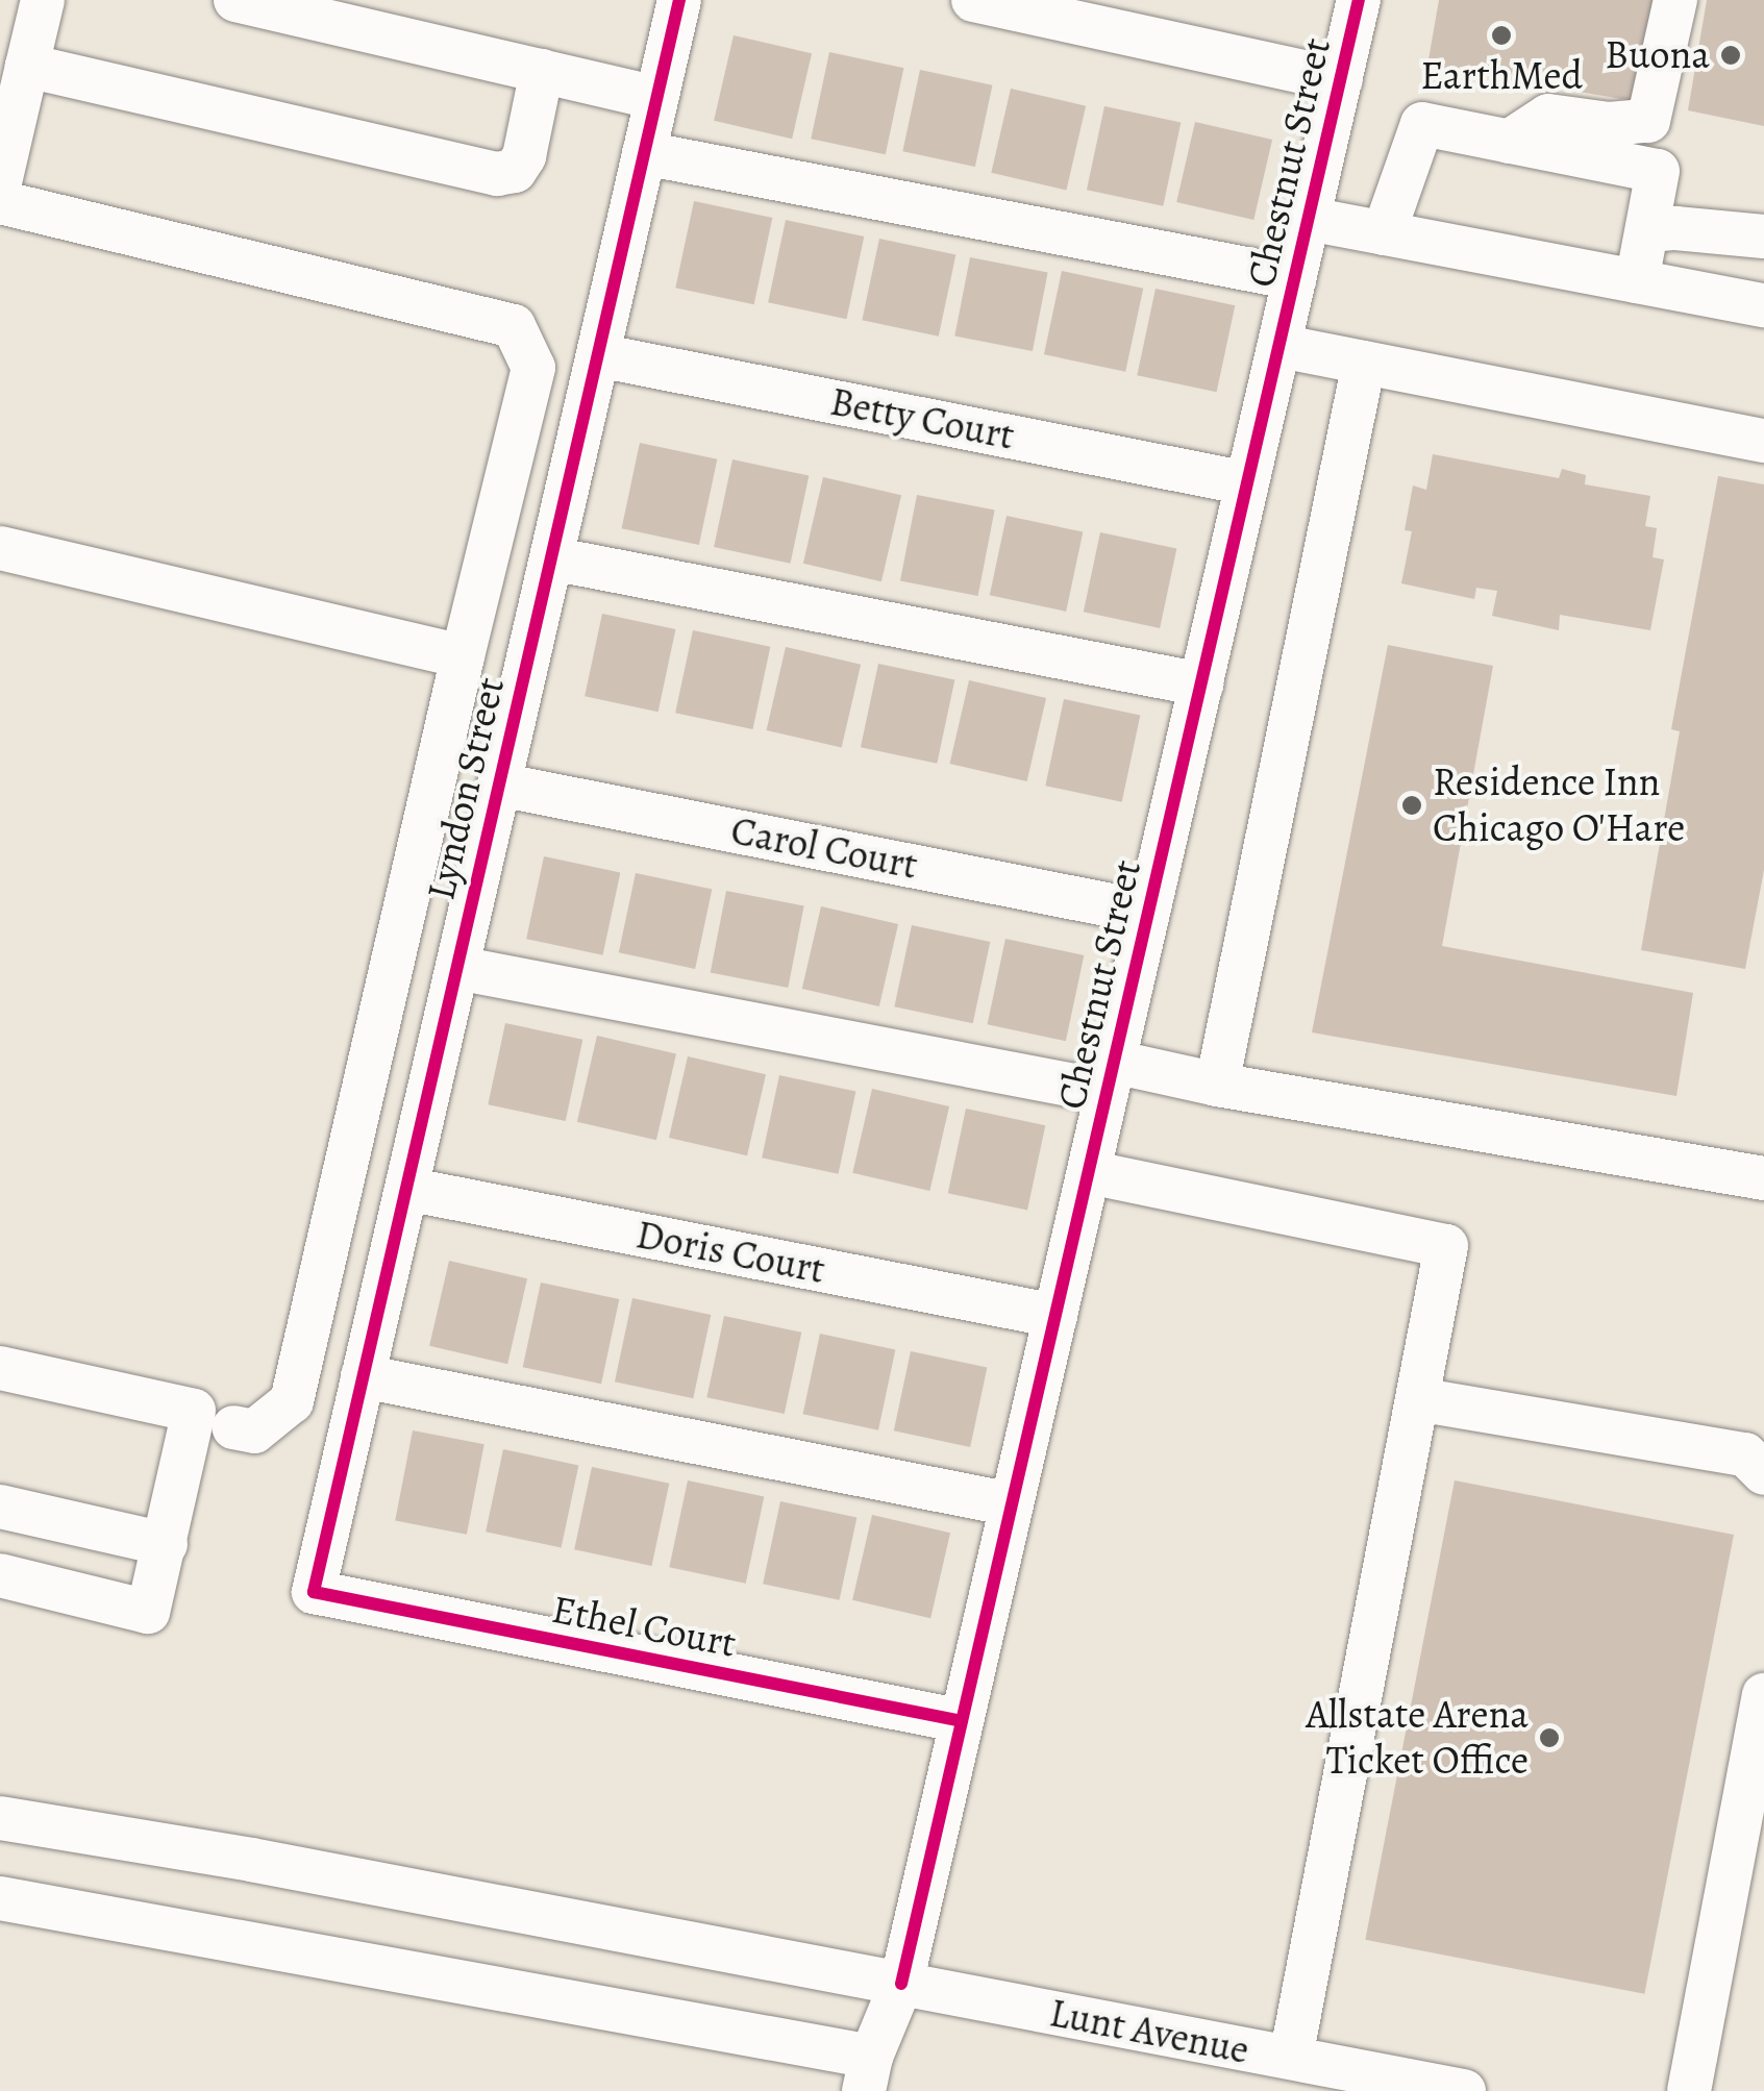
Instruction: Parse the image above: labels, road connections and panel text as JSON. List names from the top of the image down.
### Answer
{
  "streets": {
    "street": [
      "Chestnut Street",
      "Betty Court",
      "Lyndon Street",
      "Carol Court",
      "Doris Court",
      "Ethel Court",
      "Lunt Avenue"
    ]
  },
  "crossings": [
    ["Chestnut Street", "Betty Court"],
    ["Chestnut Street", "Carol Court"],
    ["Chestnut Street", "Doris Court"],
    ["Chestnut Street", "Ethel Court"],
    ["Chestnut Street", "Lunt Avenue"],
    ["Betty Court", "Lyndon Street"],
    ["Lyndon Street", "Carol Court"],
    ["Lyndon Street", "Doris Court"],
    ["Lyndon Street", "Ethel Court"]
  ],
  "places": [
    "EarthMed",
    "Buona",
    "Residence Inn Chicago O'Hare",
    "Allstate Arena Ticket Office"
  ]
}
